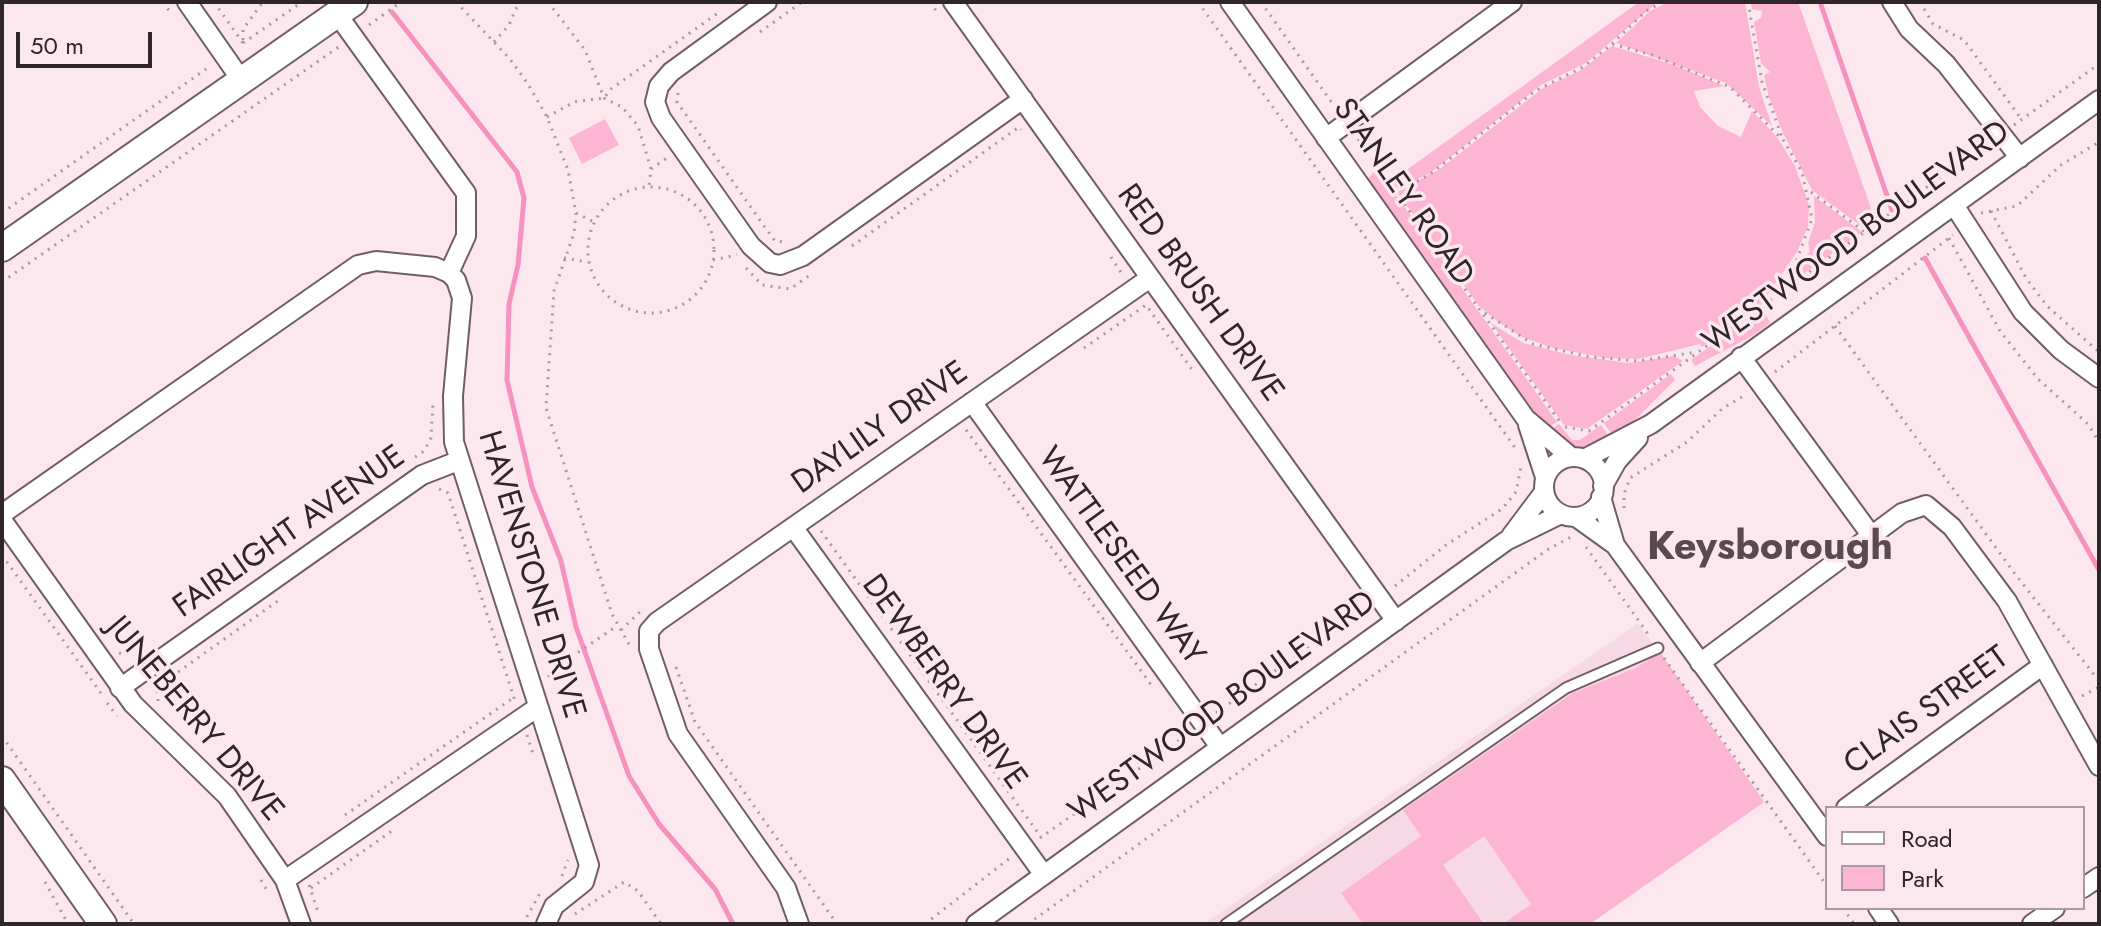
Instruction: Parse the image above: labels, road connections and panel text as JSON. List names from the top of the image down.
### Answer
{
  "streets": {
    "street": [
      "STANLEY ROAD",
      "WESTWOOD BOULEVARD",
      "RED BRUSH DRIVE",
      "DAYLILY DRIVE",
      "FAIRLIGHT AVENUE",
      "WATTLESEED WAY",
      "HAVENSTONE DRIVE",
      "DEWBERRY DRIVE",
      "CLAIS STREET",
      "JUNEBERRY DRIVE"
    ]
  },
  "crossings": [
    ["STANLEY ROAD", "WESTWOOD BOULEVARD"],
    ["WESTWOOD BOULEVARD", "RED BRUSH DRIVE"],
    ["WESTWOOD BOULEVARD", "WATTLESEED WAY"],
    ["WESTWOOD BOULEVARD", "DEWBERRY DRIVE"],
    ["RED BRUSH DRIVE", "DAYLILY DRIVE"],
    ["DAYLILY DRIVE", "WATTLESEED WAY"],
    ["DAYLILY DRIVE", "DEWBERRY DRIVE"],
    ["FAIRLIGHT AVENUE", "HAVENSTONE DRIVE"],
    ["FAIRLIGHT AVENUE", "JUNEBERRY DRIVE"]
  ],
  "districts": ["Keysborough"],
  "legend": ["Road", "Park"],
  "scale_bar": "50 m"
}
